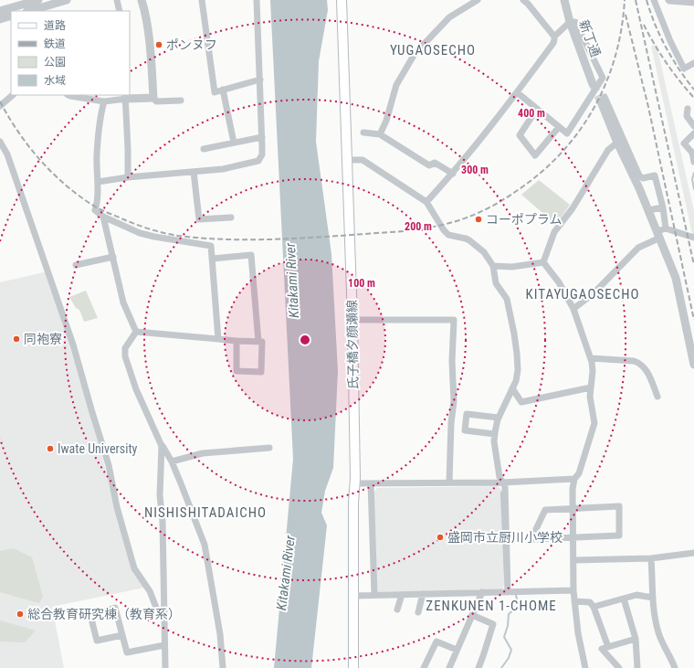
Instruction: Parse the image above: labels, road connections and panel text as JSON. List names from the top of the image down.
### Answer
{
  "streets": {
    "main road": ["氏子橋夕顔瀬線"],
    "street": ["新丁通"]
  },
  "districts": [
    "YUGAOSECHO",
    "KITAYUGAOSECHO",
    "NISHISHITADAICHO",
    "ZENKUNEN 1-CHOME"
  ],
  "water": ["Kitakami River"],
  "places": [
    "ポンヌフ",
    "コーポプラム",
    "同袍寮",
    "Iwate University",
    "盛岡市立厨川小学校",
    "総合教育研究棟（教育系）"
  ],
  "legend": [
    "道路",
    "鉄道",
    "公園",
    "水域"
  ],
  "rings": [
    "400 m",
    "300 m",
    "200 m",
    "100 m"
  ]
}
